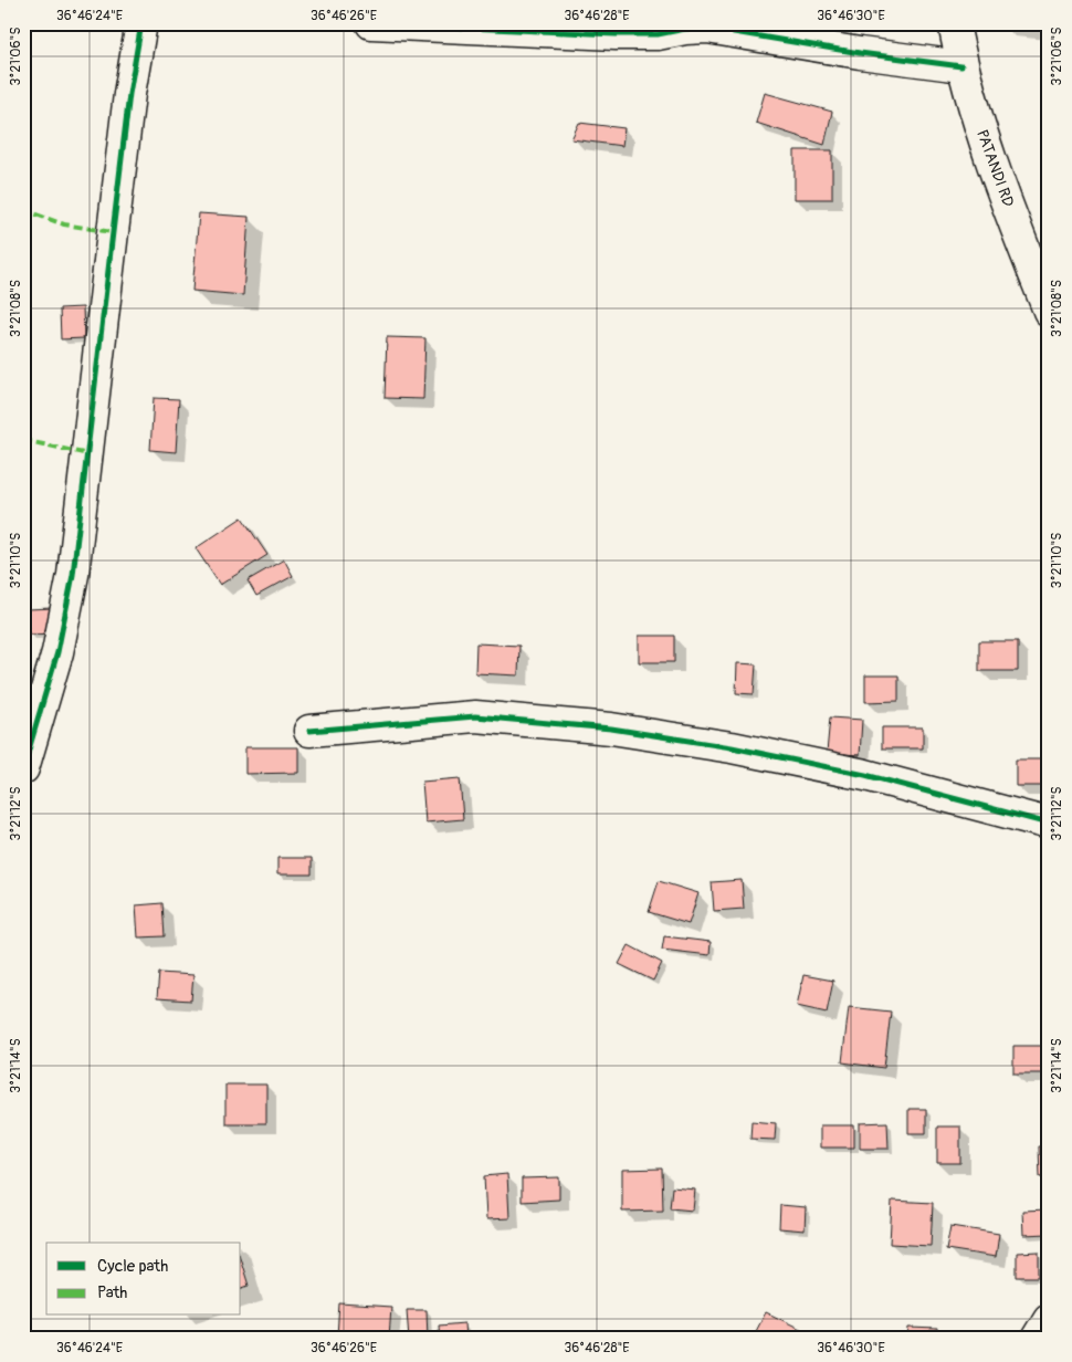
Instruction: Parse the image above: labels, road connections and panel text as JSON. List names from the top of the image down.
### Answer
{
  "streets": {
    "street": ["PATANDI RD"]
  },
  "legend": ["Cycle path", "Path"],
  "coordinates": [
    "36°46'24\"E",
    "36°46'26\"E",
    "36°46'28\"E",
    "36°46'30\"E",
    "3°21'06\"S",
    "3°21'08\"S",
    "3°21'10\"S",
    "3°21'12\"S",
    "3°21'14\"S"
  ]
}
